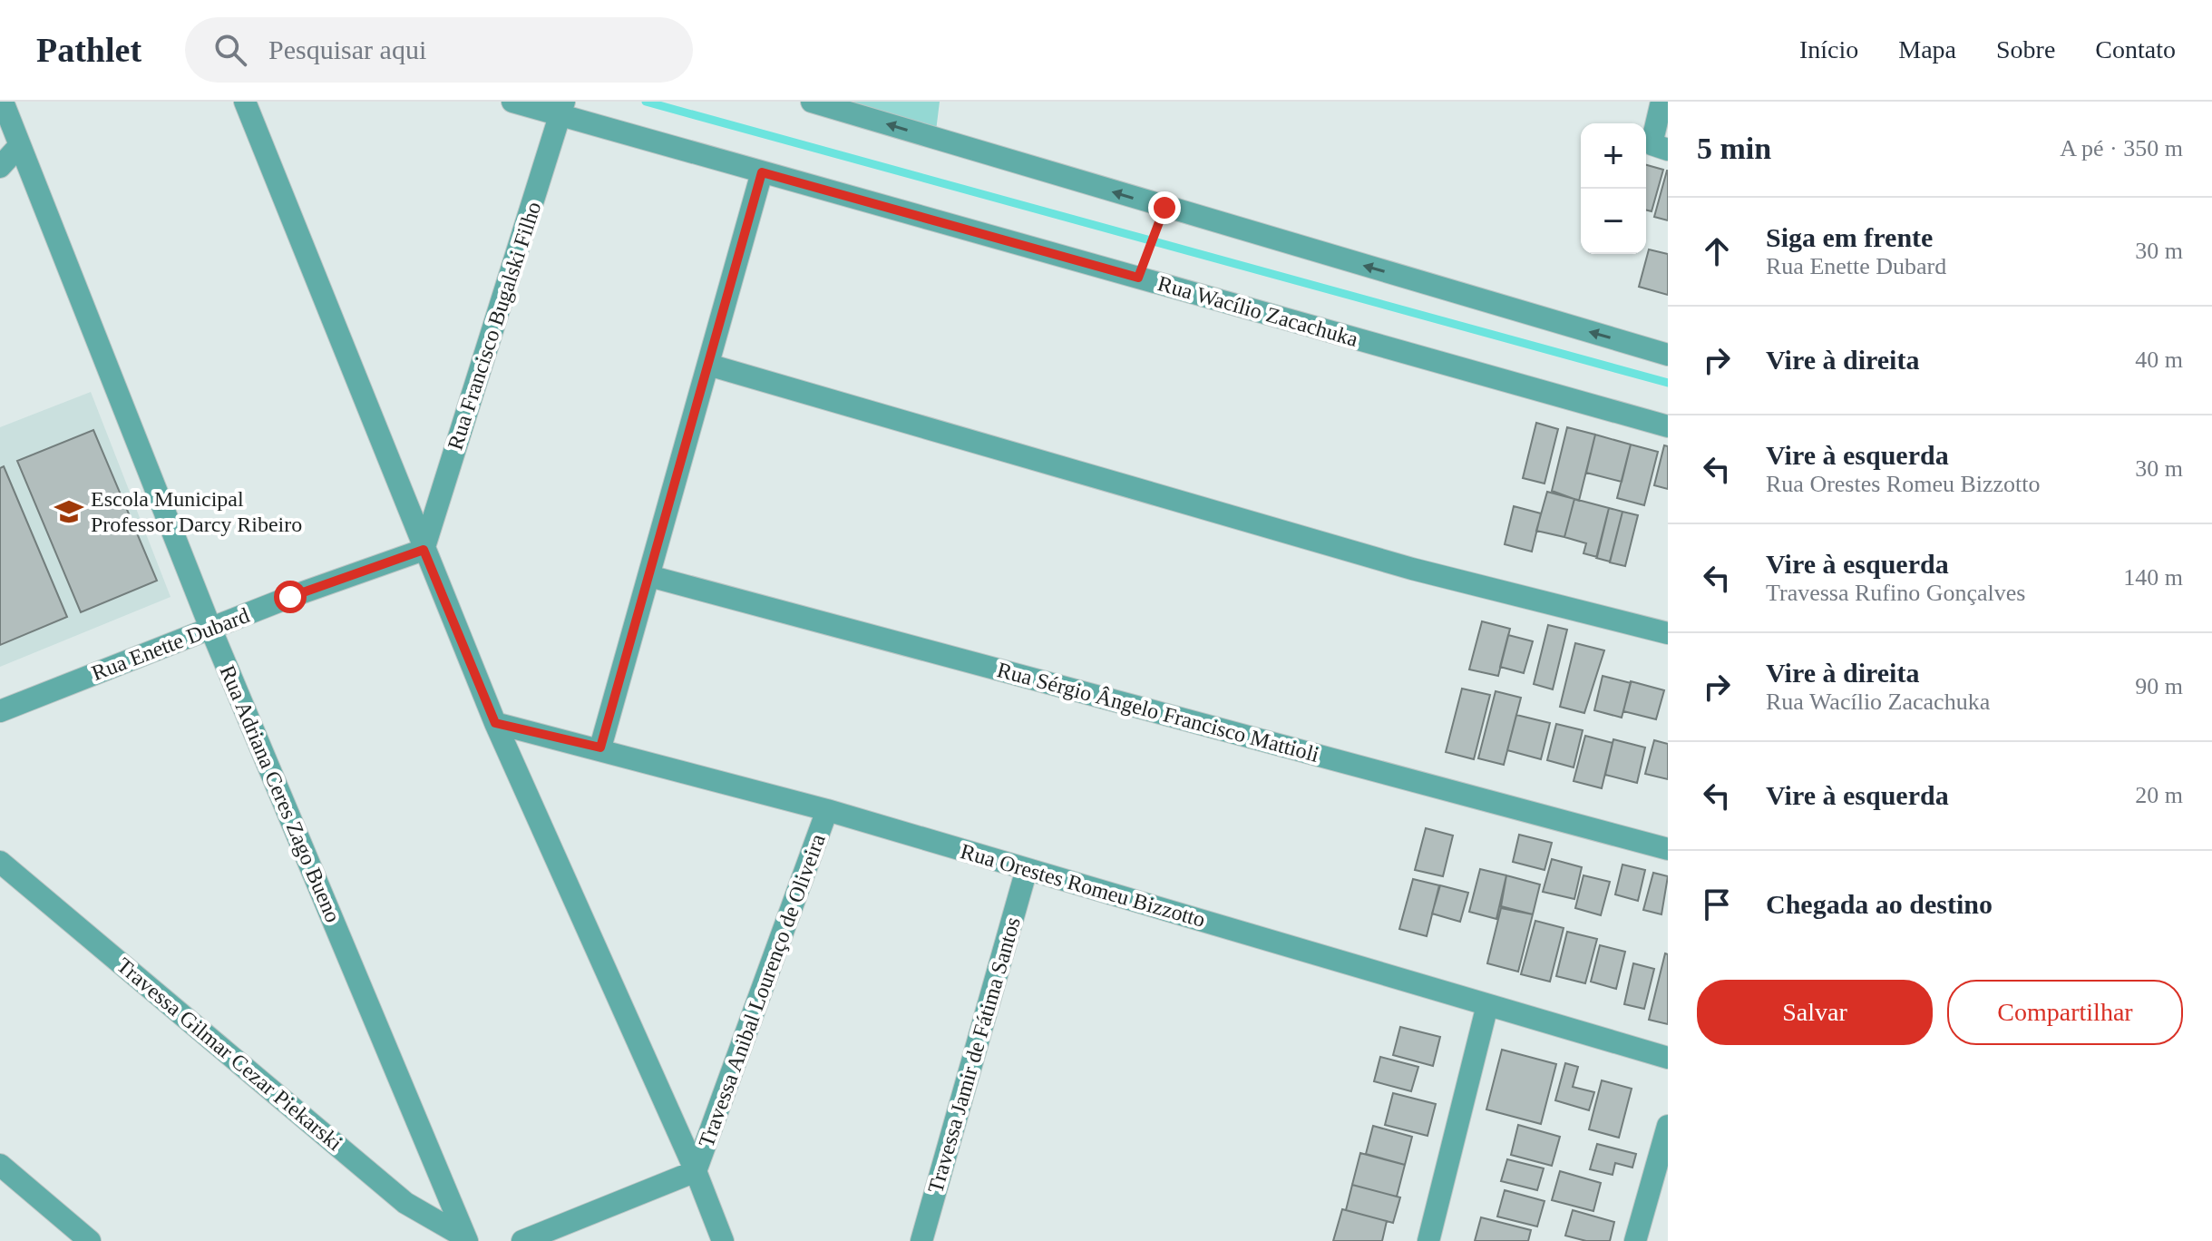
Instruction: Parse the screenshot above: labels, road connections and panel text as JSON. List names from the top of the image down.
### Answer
{
  "streets": {
    "street": [
      "Rua Wacílio Zacachuka",
      "Rua Francisco Bugalski Filho",
      "Rua Enette Dubard",
      "Rua Sérgio Ângelo Francisco Mattioli",
      "Rua Adriana Ceres Zago Bueno",
      "Rua Orestes Romeu Bizzotto",
      "Travessa Anibal Lourenço de Oliveira",
      "Travessa Gilmar Cezar Piekarski",
      "Travessa Jamir de Fátima Santos"
    ]
  },
  "crossings": [
    ["Rua Wacílio Zacachuka", "Rua Francisco Bugalski Filho"],
    ["Rua Francisco Bugalski Filho", "Rua Enette Dubard"],
    ["Rua Enette Dubard", "Rua Adriana Ceres Zago Bueno"],
    ["Rua Adriana Ceres Zago Bueno", "Travessa Gilmar Cezar Piekarski"],
    ["Rua Orestes Romeu Bizzotto", "Travessa Anibal Lourenço de Oliveira"],
    ["Rua Orestes Romeu Bizzotto", "Travessa Jamir de Fátima Santos"]
  ],
  "places": {
    "school or university": ["Escola Municipal Professor Darcy Ribeiro"]
  },
  "page": {
    "header": "Pathlet",
    "search": "Pesquisar aqui",
    "nav": [
      "Início",
      "Mapa",
      "Sobre",
      "Contato"
    ],
    "heading": ["5 min", "A pé · 350 m"],
    "map_buttons": ["+", "−"],
    "list": [
      ["Siga em frente", "Rua Enette Dubard", "30 m"],
      ["Vire à direita", "40 m"],
      ["Vire à esquerda", "Rua Orestes Romeu Bizzotto", "30 m"],
      ["Vire à esquerda", "Travessa Rufino Gonçalves", "140 m"],
      ["Vire à direita", "Rua Wacílio Zacachuka", "90 m"],
      ["Vire à esquerda", "20 m"],
      "Chegada ao destino"
    ],
    "buttons": ["Salvar", "Compartilhar"]
  }
}
